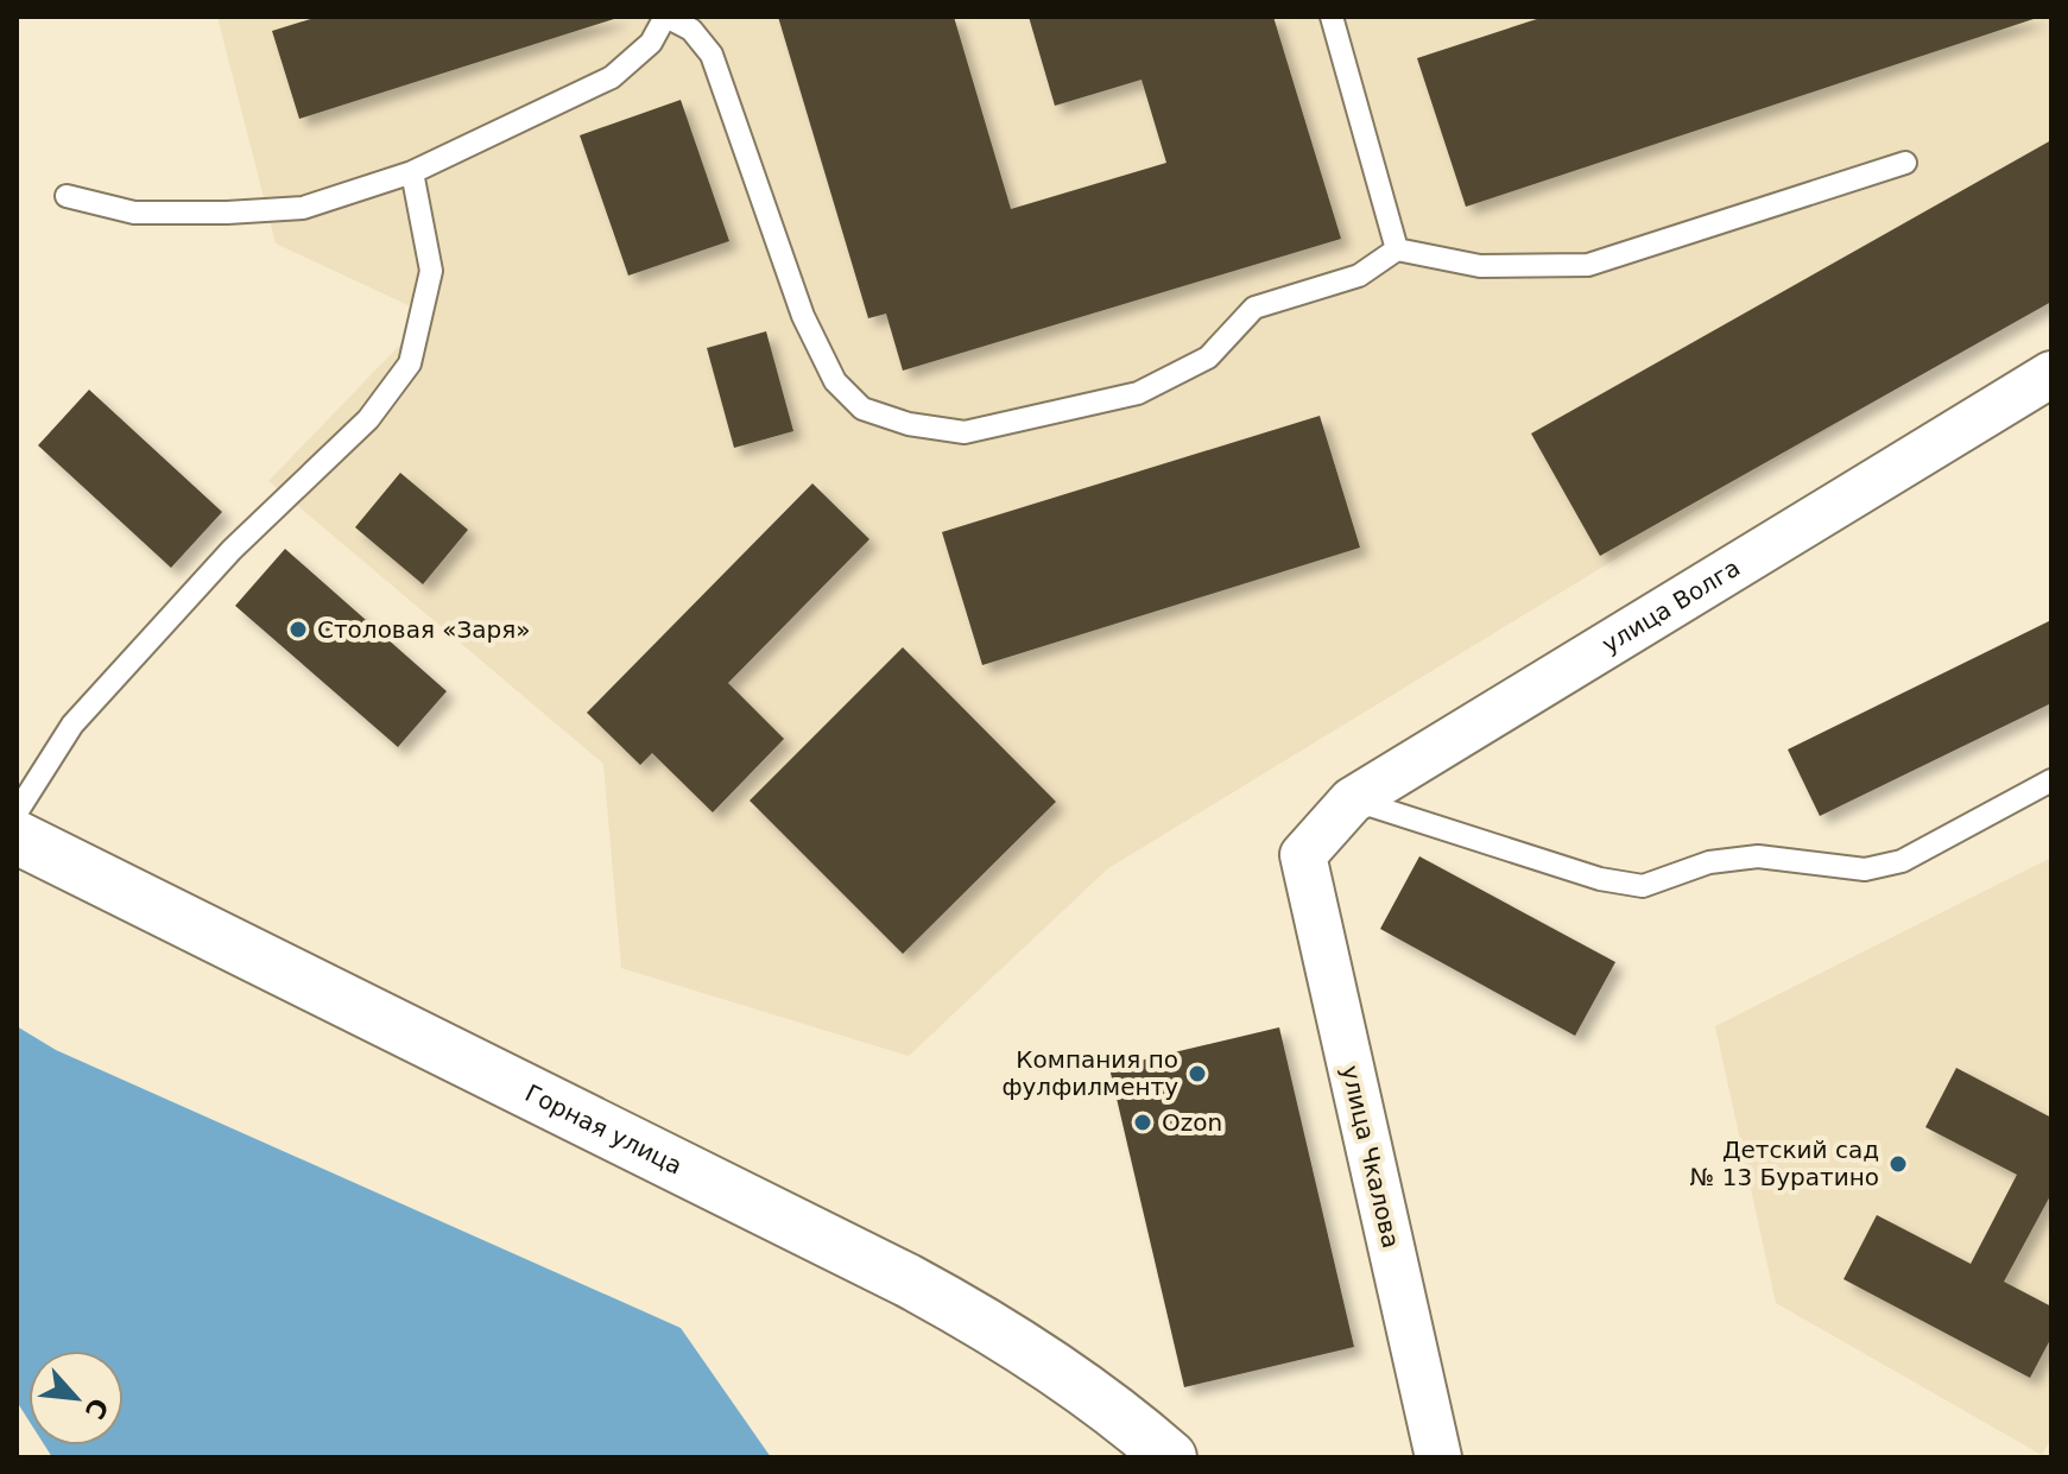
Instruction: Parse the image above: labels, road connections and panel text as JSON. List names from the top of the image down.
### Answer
{
  "streets": {
    "main road": ["Горная улица"],
    "street": ["улица Волга", "улица Чкалова"]
  },
  "crossings": [
    ["улица Волга", "улица Чкалова"]
  ],
  "places": [
    "Столовая «Заря»",
    "Компания по фулфилменту",
    "Ozon",
    "Детский сад № 13 Буратино"
  ],
  "north": "bottom right"
}
